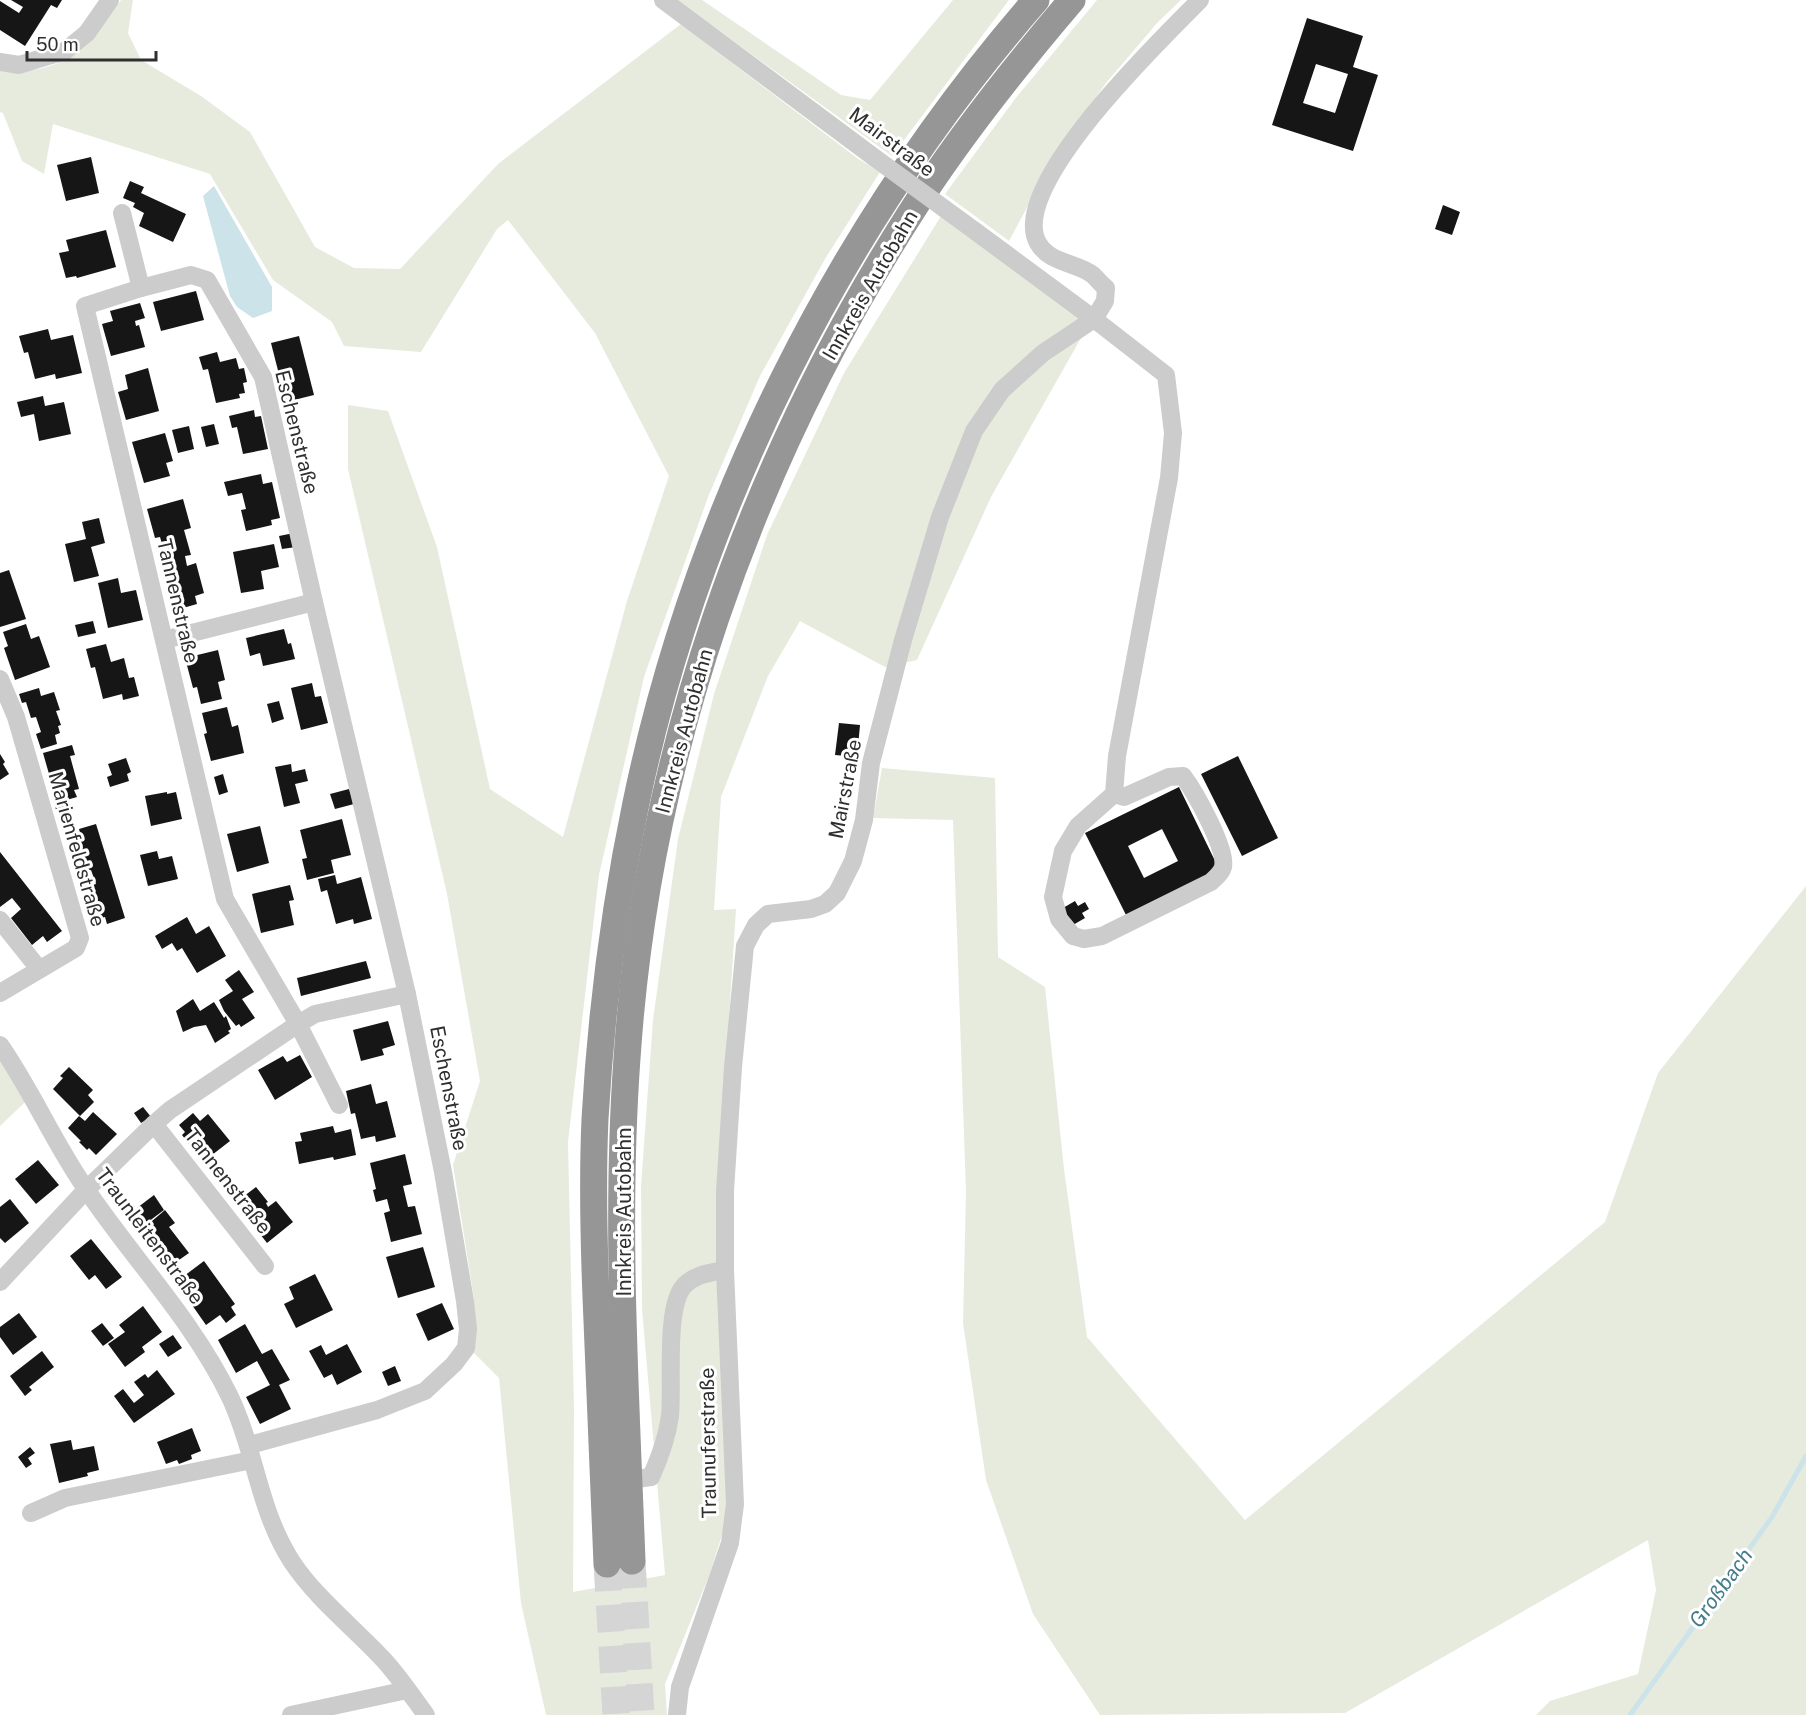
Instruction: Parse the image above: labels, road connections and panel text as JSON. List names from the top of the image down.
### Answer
{
  "streets": {
    "highway": ["Innkreis Autobahn"],
    "street": [
      "Mairstraße",
      "Eschenstraße",
      "Tannenstraße",
      "Marienfeldstraße",
      "Traunleitenstraße",
      "Traunuferstraße"
    ]
  },
  "crossings": [
    ["Mairstraße", "Traunuferstraße"],
    ["Eschenstraße", "Tannenstraße"],
    ["Eschenstraße", "Traunleitenstraße"],
    ["Tannenstraße", "Traunleitenstraße"]
  ],
  "water": ["Großbach"],
  "scale_bar": "50 m"
}
